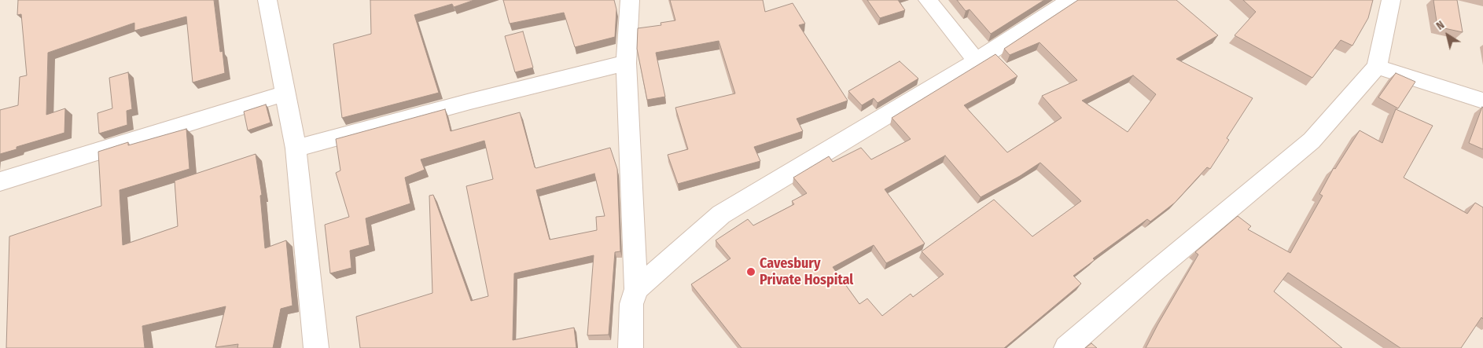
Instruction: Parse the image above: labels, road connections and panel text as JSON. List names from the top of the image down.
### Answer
{
  "places": ["Cavesbury Private Hospital"],
  "north": "top left"
}
